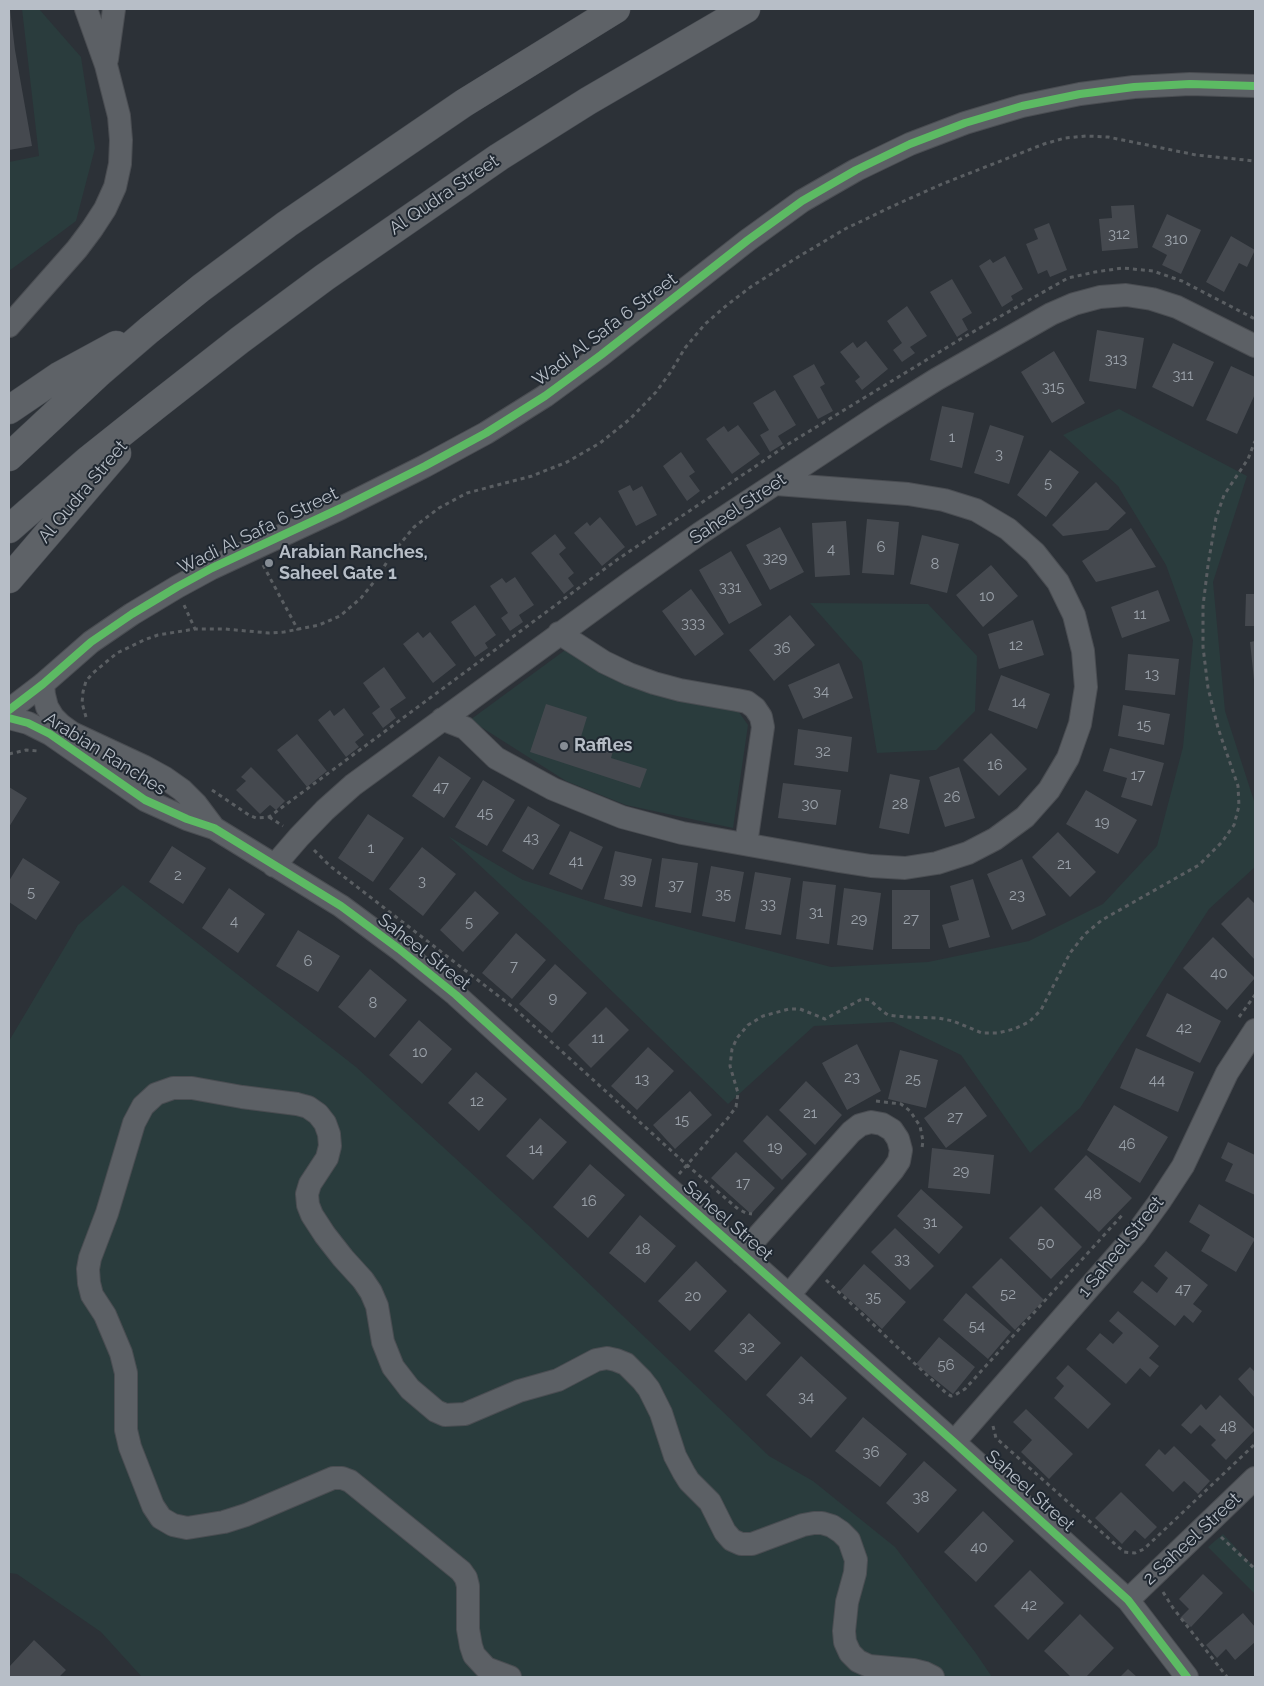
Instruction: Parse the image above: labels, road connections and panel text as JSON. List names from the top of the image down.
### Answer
{
  "streets": {
    "main road": ["Al Qudra Street"],
    "street": [
      "Wadi Al Safa 6 Street",
      "Saheel Street",
      "Arabian Ranches",
      "1 Saheel Street",
      "2 Saheel Street"
    ]
  },
  "crossings": [
    ["Wadi Al Safa 6 Street", "Arabian Ranches"],
    ["Saheel Street", "Arabian Ranches"],
    ["Saheel Street", "1 Saheel Street"],
    ["Saheel Street", "2 Saheel Street"]
  ],
  "places": ["Arabian Ranches, Saheel Gate 1", "Raffles"],
  "house_numbers": [
    "312",
    "310",
    "313",
    "311",
    "315",
    "1",
    "3",
    "5",
    "6",
    "4",
    "329",
    "8",
    "331",
    "10",
    "11",
    "333",
    "12",
    "36",
    "13",
    "34",
    "14",
    "15",
    "32",
    "16",
    "17",
    "47",
    "26",
    "30",
    "28",
    "45",
    "19",
    "43",
    "1",
    "41",
    "21",
    "2",
    "39",
    "3",
    "37",
    "5",
    "35",
    "23",
    "33",
    "31",
    "29",
    "27",
    "4",
    "5",
    "6",
    "7",
    "40",
    "9",
    "8",
    "42",
    "11",
    "10",
    "23",
    "13",
    "25",
    "44",
    "12",
    "21",
    "27",
    "15",
    "46",
    "19",
    "14",
    "29",
    "17",
    "48",
    "16",
    "31",
    "50",
    "18",
    "33",
    "47",
    "52",
    "20",
    "35",
    "54",
    "32",
    "56",
    "34",
    "48",
    "36",
    "38",
    "40",
    "42"
  ]
}
